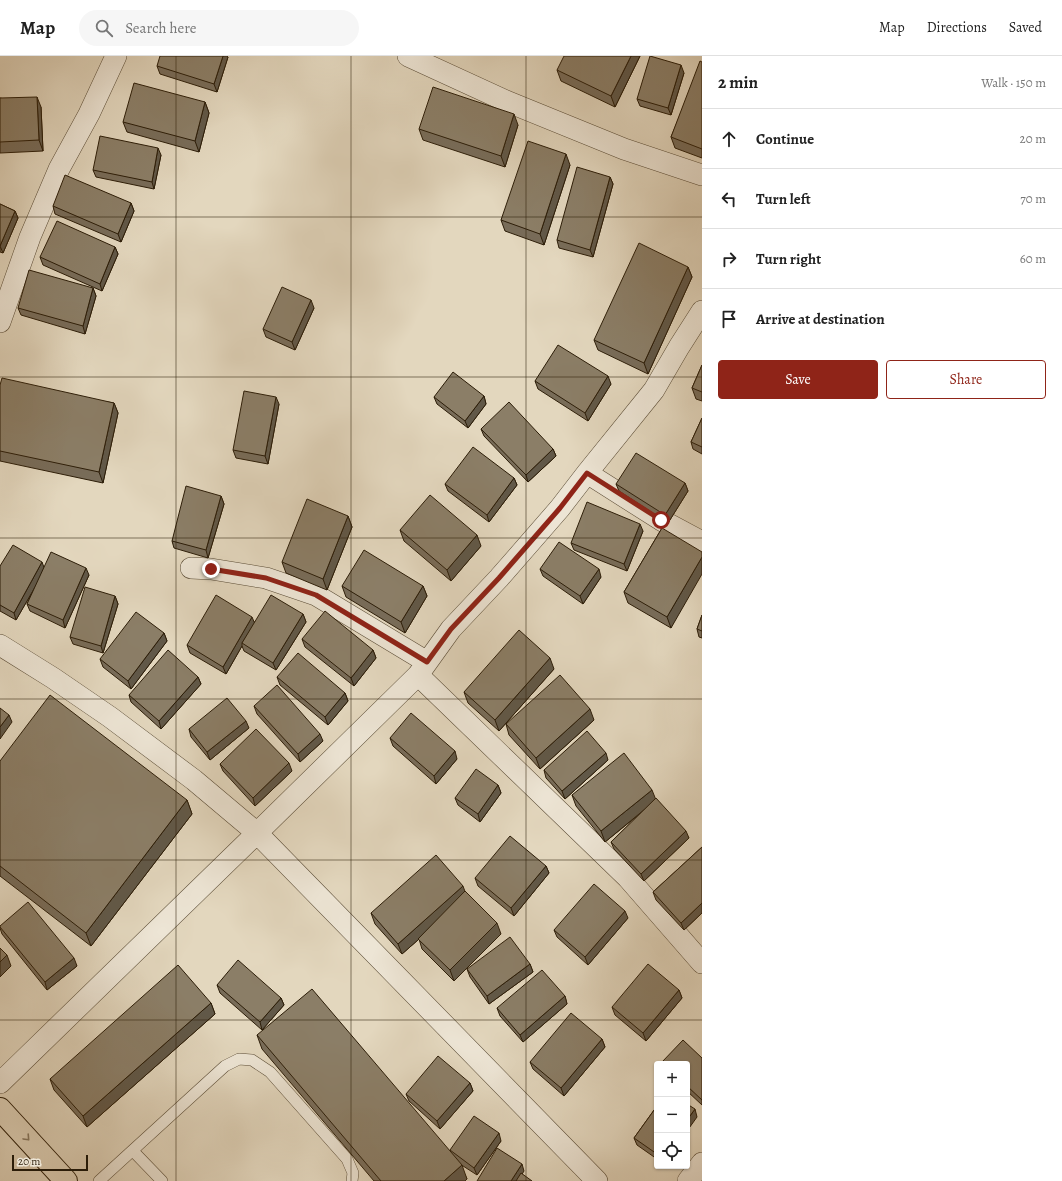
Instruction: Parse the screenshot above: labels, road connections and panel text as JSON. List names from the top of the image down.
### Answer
{
  "scale_bar": "20 m",
  "page": {
    "header": "Map",
    "search": "Search here",
    "nav": ["Map", "Directions", "Saved"],
    "heading": ["2 min", "Walk · 150 m"],
    "list": [
      ["Continue", "20 m"],
      ["Turn left", "70 m"],
      ["Turn right", "60 m"],
      "Arrive at destination"
    ],
    "buttons": ["Save", "Share"],
    "map_buttons": ["+", "−"],
    "scale": "20 m"
  }
}
